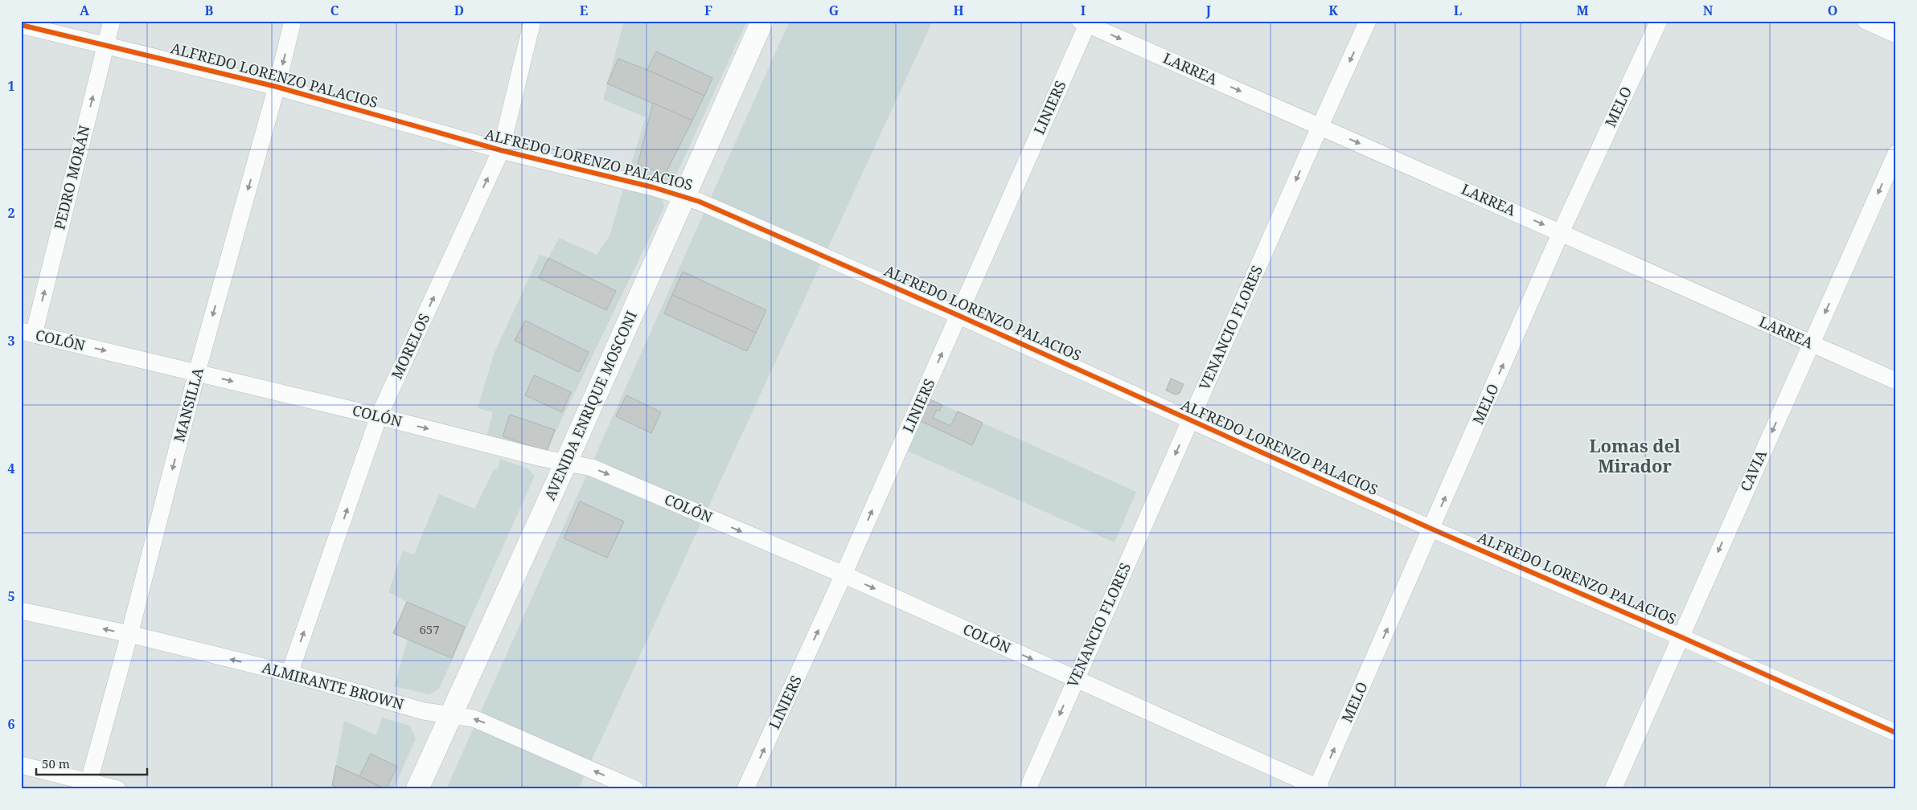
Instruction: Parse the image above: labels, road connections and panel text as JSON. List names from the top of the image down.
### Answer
{
  "streets": {
    "main road": ["AVENIDA ENRIQUE MOSCONI"],
    "street": [
      "LARREA",
      "ALFREDO LORENZO PALACIOS",
      "MELO",
      "LINIERS",
      "PEDRO MORÁN",
      "VENANCIO FLORES",
      "COLÓN",
      "MORELOS",
      "MANSILLA",
      "CAVIA",
      "ALMIRANTE BROWN"
    ]
  },
  "crossings": [
    ["LARREA", "MELO"],
    ["LARREA", "LINIERS"],
    ["LARREA", "VENANCIO FLORES"],
    ["LARREA", "CAVIA"],
    ["ALFREDO LORENZO PALACIOS", "MELO"],
    ["ALFREDO LORENZO PALACIOS", "LINIERS"],
    ["ALFREDO LORENZO PALACIOS", "PEDRO MORÁN"],
    ["ALFREDO LORENZO PALACIOS", "VENANCIO FLORES"],
    ["ALFREDO LORENZO PALACIOS", "MORELOS"],
    ["ALFREDO LORENZO PALACIOS", "MANSILLA"],
    ["ALFREDO LORENZO PALACIOS", "AVENIDA ENRIQUE MOSCONI"],
    ["ALFREDO LORENZO PALACIOS", "CAVIA"],
    ["MELO", "COLÓN"],
    ["LINIERS", "COLÓN"],
    ["PEDRO MORÁN", "COLÓN"],
    ["VENANCIO FLORES", "COLÓN"],
    ["COLÓN", "MORELOS"],
    ["COLÓN", "MANSILLA"],
    ["COLÓN", "AVENIDA ENRIQUE MOSCONI"],
    ["MORELOS", "ALMIRANTE BROWN"],
    ["MANSILLA", "ALMIRANTE BROWN"],
    ["AVENIDA ENRIQUE MOSCONI", "ALMIRANTE BROWN"]
  ],
  "one_way": [
    "LARREA",
    "MELO",
    "LINIERS",
    "PEDRO MORÁN",
    "VENANCIO FLORES",
    "COLÓN",
    "MORELOS",
    "MANSILLA",
    "CAVIA",
    "ALMIRANTE BROWN"
  ],
  "districts": ["Lomas del Mirador"],
  "house_numbers": ["657"],
  "scale_bar": "50 m",
  "grid": {
    "columns": [
      "A",
      "B",
      "C",
      "D",
      "E",
      "F",
      "G",
      "H",
      "I",
      "J",
      "K",
      "L",
      "M",
      "N",
      "O"
    ],
    "rows": [
      "1",
      "2",
      "3",
      "4",
      "5",
      "6"
    ]
  }
}
